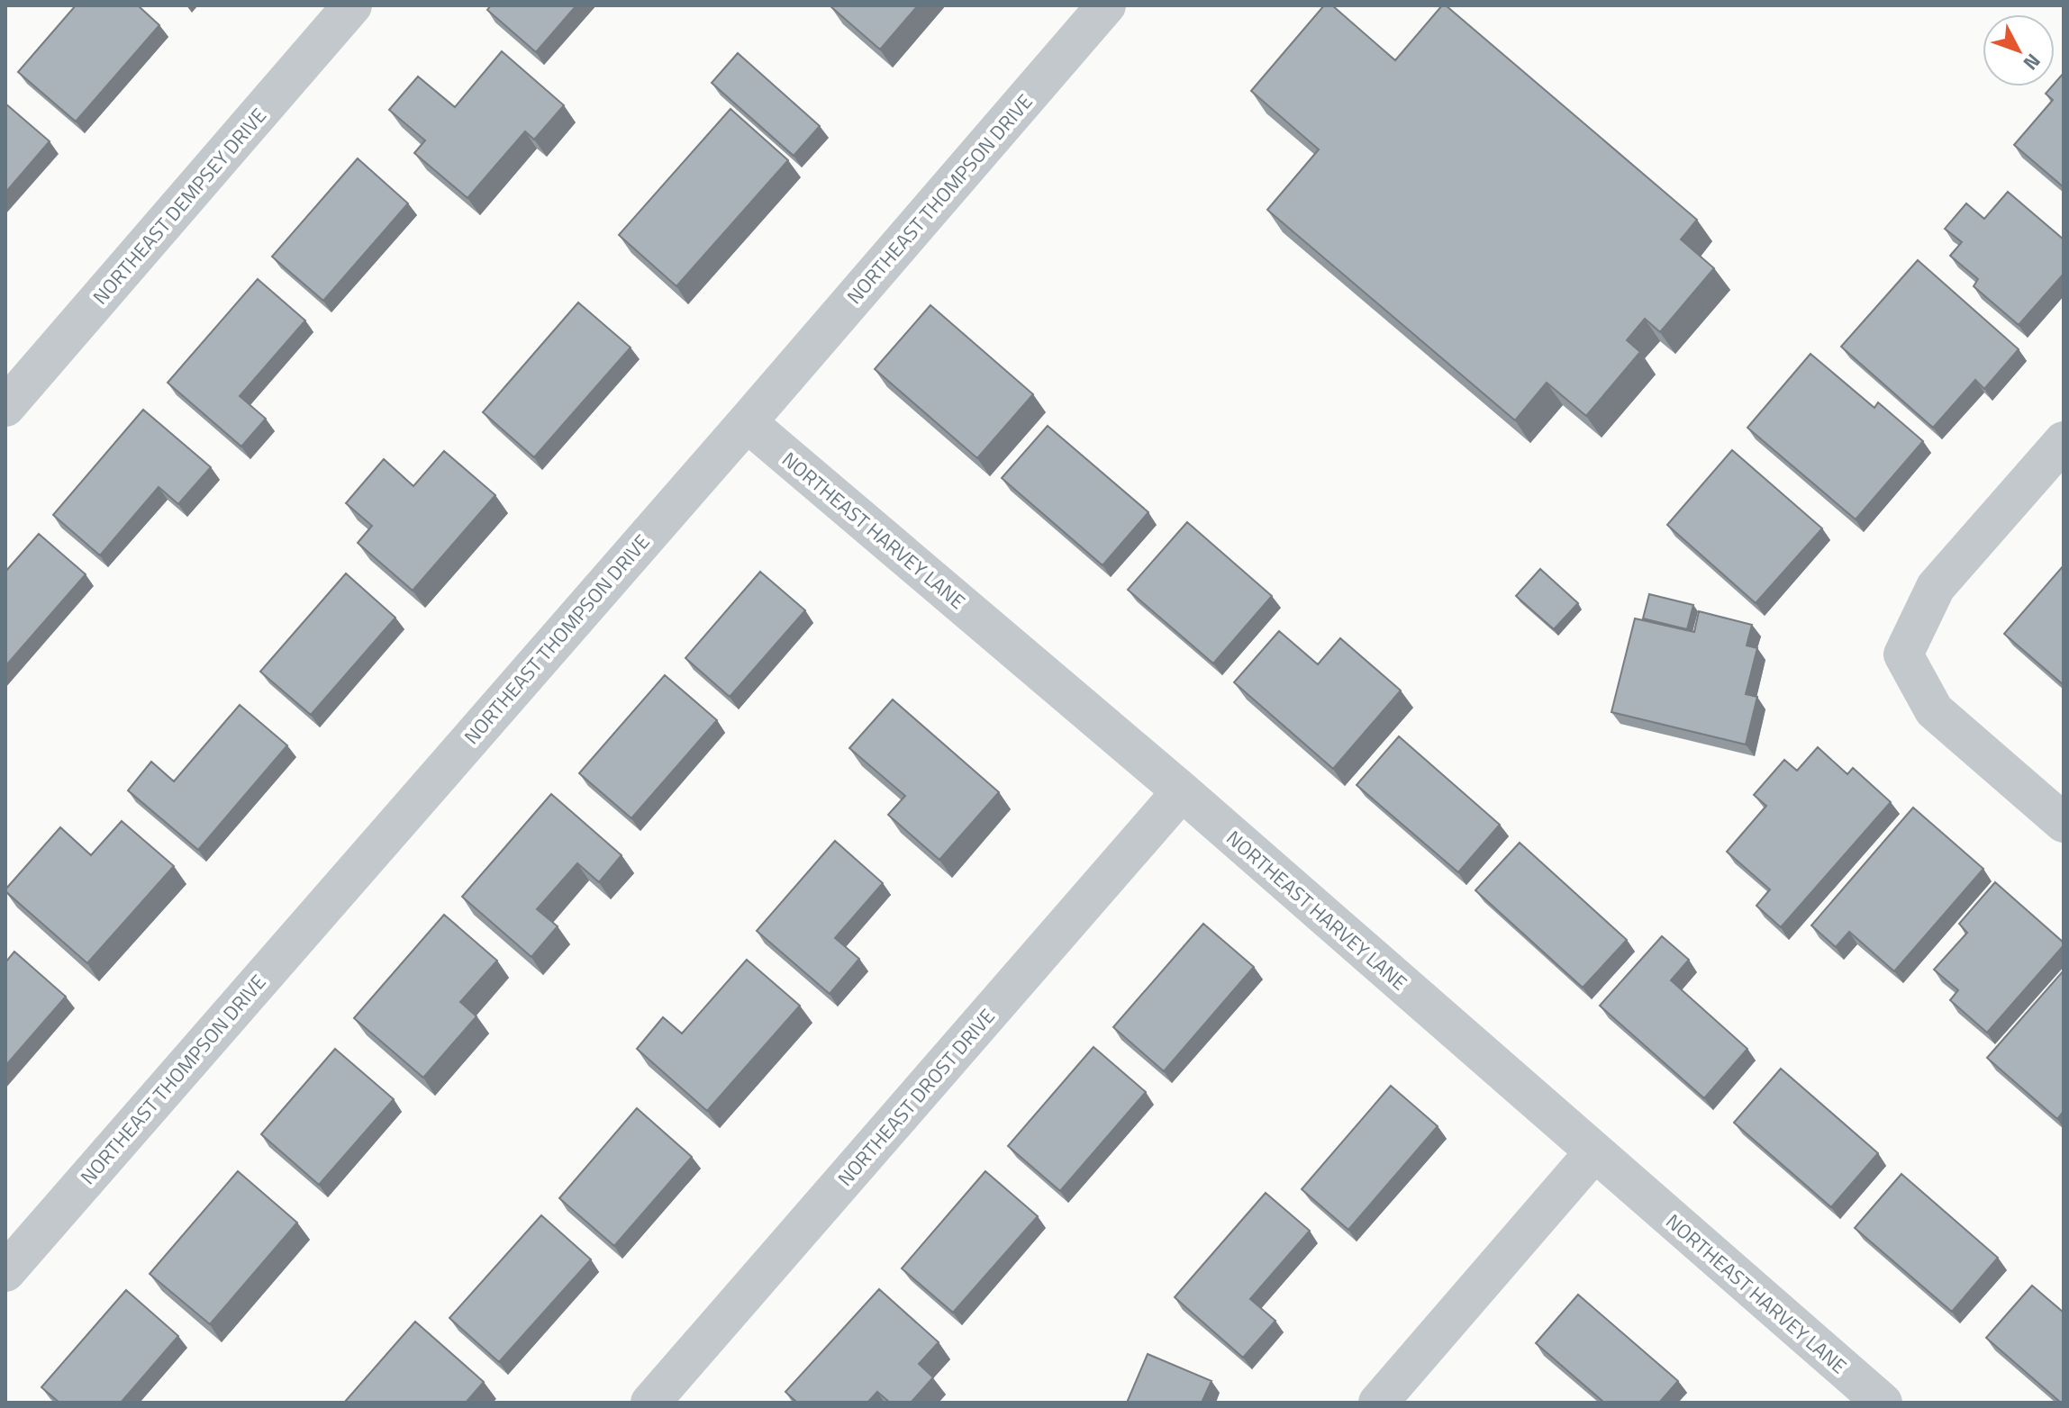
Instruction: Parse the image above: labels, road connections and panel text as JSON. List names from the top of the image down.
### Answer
{
  "streets": {
    "street": [
      "NORTHEAST THOMPSON DRIVE",
      "NORTHEAST DEMPSEY DRIVE",
      "NORTHEAST HARVEY LANE",
      "NORTHEAST DROST DRIVE"
    ]
  },
  "crossings": [
    ["NORTHEAST THOMPSON DRIVE", "NORTHEAST HARVEY LANE"],
    ["NORTHEAST HARVEY LANE", "NORTHEAST DROST DRIVE"]
  ],
  "north": "bottom right"
}
